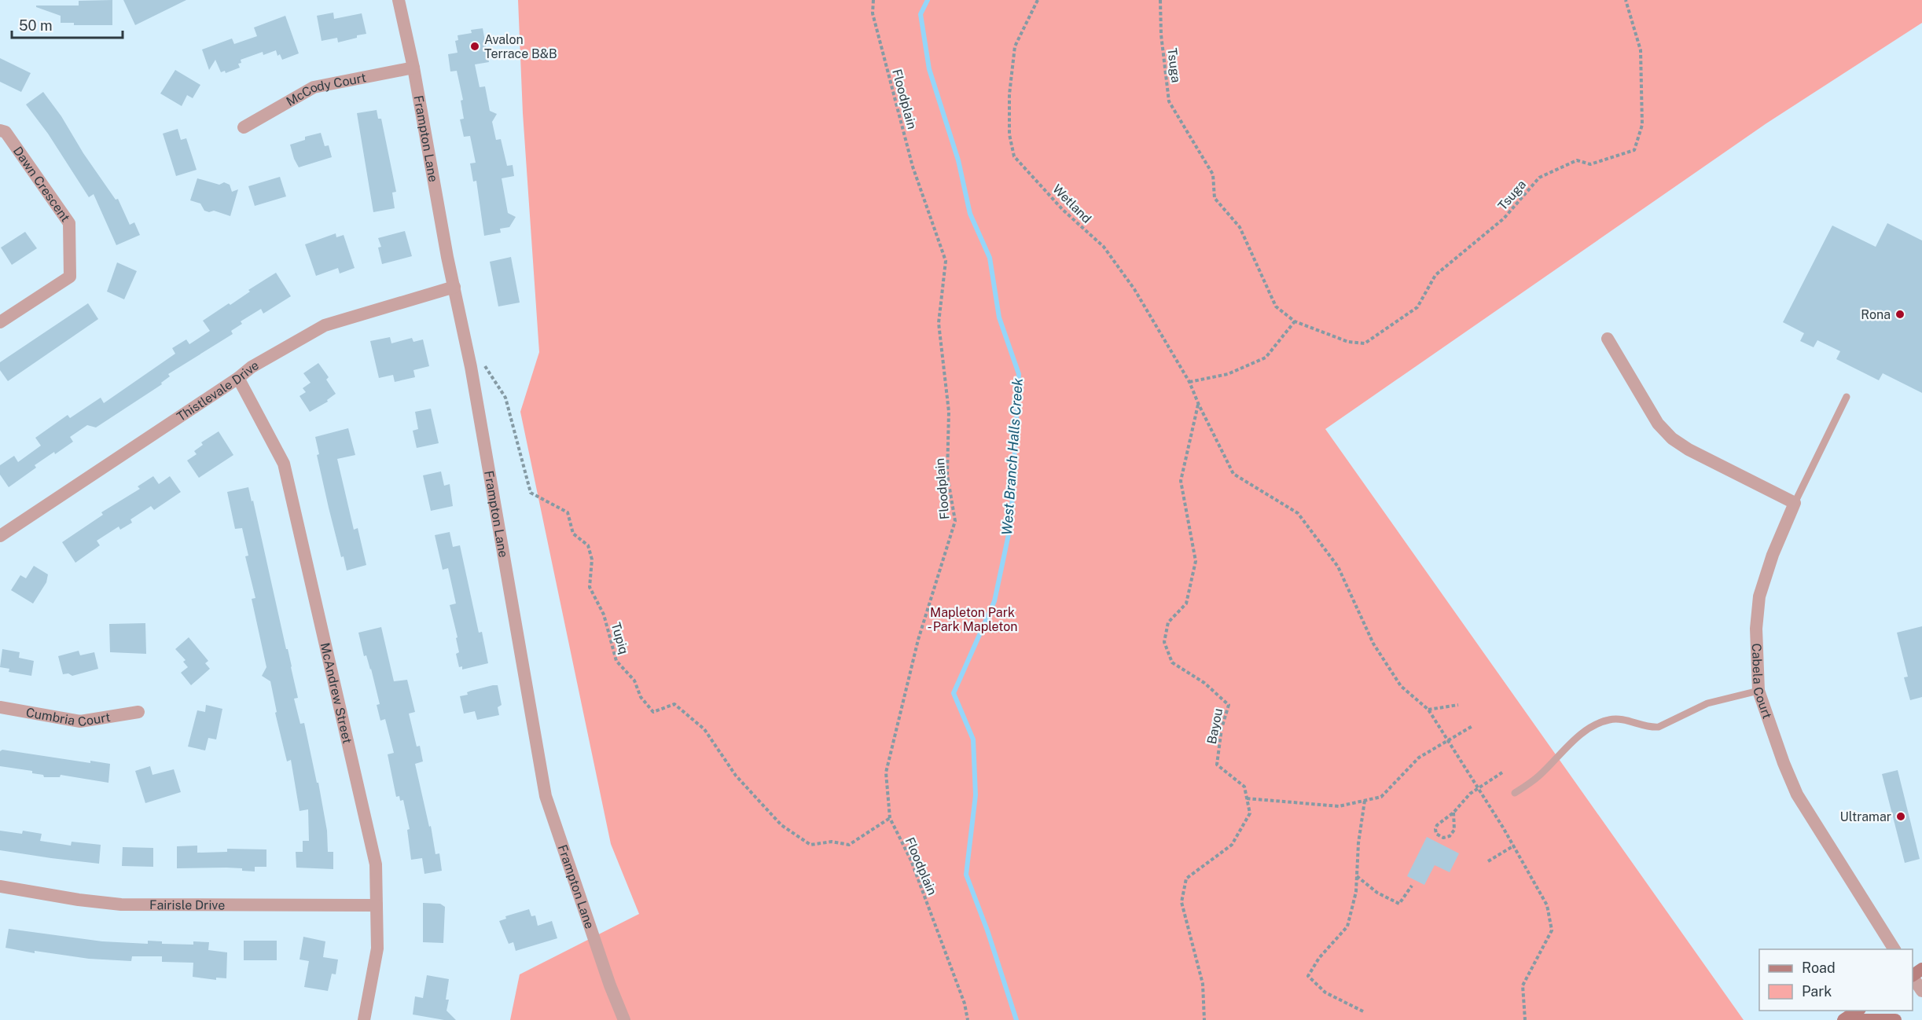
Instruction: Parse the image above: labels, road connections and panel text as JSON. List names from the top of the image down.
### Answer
{
  "streets": {
    "street": [
      "McCody Court",
      "Frampton Lane",
      "Dawn Crescent",
      "Thistlevale Drive",
      "Cabela Court",
      "McAndrew Street",
      "Cumbria Court",
      "Fairisle Drive"
    ],
    "path": [
      "Tsuga",
      "Floodplain",
      "Wetland",
      "Tupiq",
      "Bayou"
    ]
  },
  "crossings": [
    ["McCody Court", "Frampton Lane"],
    ["Floodplain", "Tupiq"],
    ["Frampton Lane", "Thistlevale Drive"],
    ["Frampton Lane", "Tupiq"],
    ["Wetland", "Bayou"],
    ["Thistlevale Drive", "McAndrew Street"],
    ["McAndrew Street", "Fairisle Drive"]
  ],
  "water": ["West Branch Halls Creek"],
  "parks": ["Mapleton Park - Park Mapleton"],
  "places": ["Avalon Terrace B&B", "Rona", "Ultramar"],
  "legend": ["Road", "Park"],
  "scale_bar": "50 m"
}
